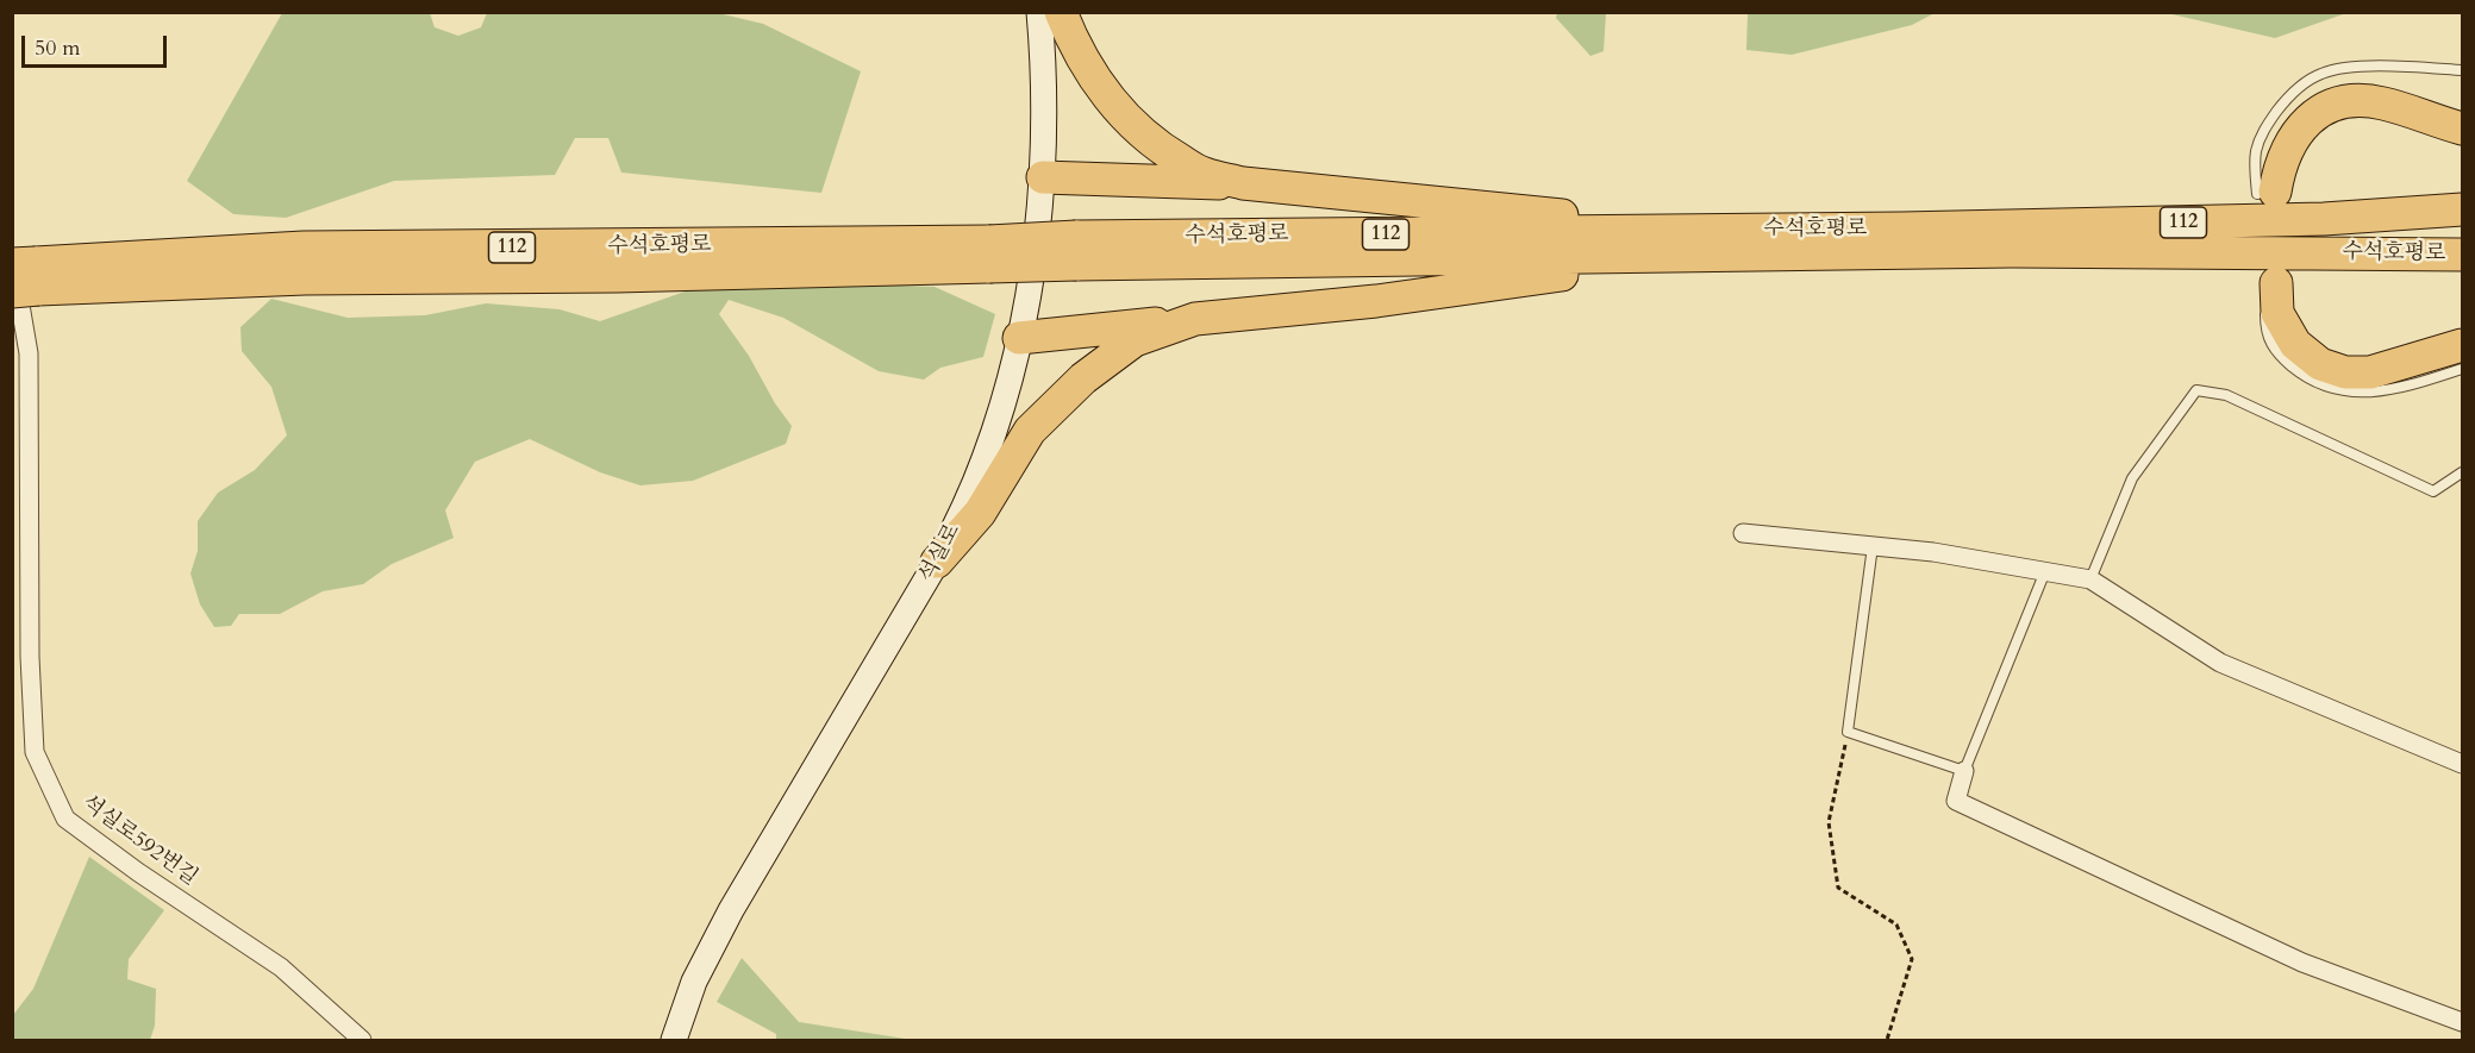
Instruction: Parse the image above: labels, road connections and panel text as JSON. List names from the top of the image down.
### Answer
{
  "streets": {
    "highway": ["112", "수석호평로"],
    "street": ["석실로", "석실로592번길"]
  },
  "crossings": [
    ["수석호평로", "석실로592번길"]
  ],
  "scale_bar": "50 m"
}
